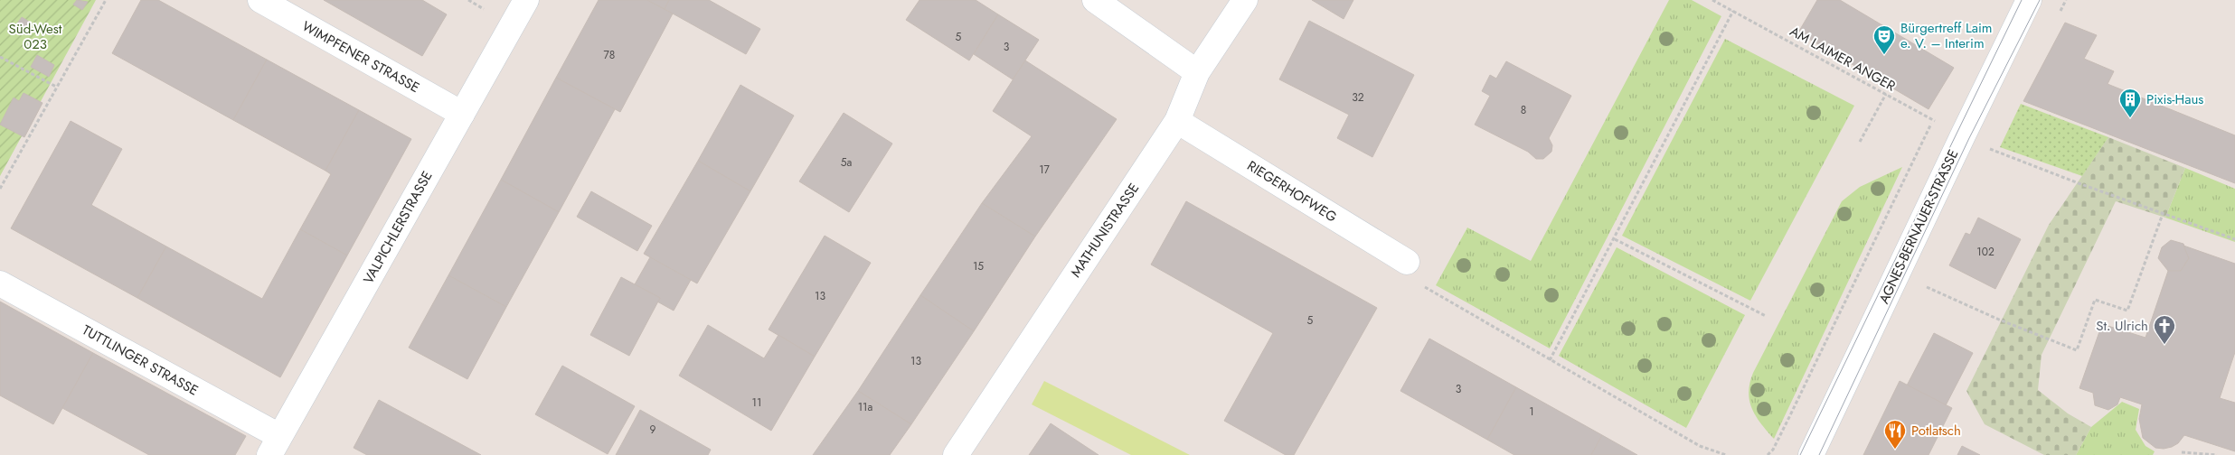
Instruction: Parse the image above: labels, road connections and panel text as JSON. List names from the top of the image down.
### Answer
{
  "streets": {
    "street": [
      "WIMPFENER STRASSE",
      "RIEGERHOFWEG",
      "AGNES-BERNAUER-STRASSE",
      "VALPICHLERSTRASSE",
      "MATHUNISTRASSE",
      "TUTTLINGER STRASSE"
    ],
    "path": ["AM LAIMER ANGER"]
  },
  "crossings": [
    ["WIMPFENER STRASSE", "VALPICHLERSTRASSE"],
    ["AM LAIMER ANGER", "AGNES-BERNAUER-STRASSE"],
    ["RIEGERHOFWEG", "MATHUNISTRASSE"],
    ["VALPICHLERSTRASSE", "TUTTLINGER STRASSE"]
  ],
  "parks": ["Süd-West 023"],
  "places": {
    "theatre": ["Bürgertreff Laim e. V. – Interim"],
    "building": ["Pixis-Haus"],
    "church": ["St. Ulrich"],
    "restaurant": ["Potlatsch"]
  },
  "house_numbers": [
    "5",
    "3",
    "78",
    "32",
    "8",
    "5a",
    "17",
    "102",
    "15",
    "13",
    "5",
    "13",
    "3",
    "11",
    "11a",
    "1",
    "9"
  ]
}
